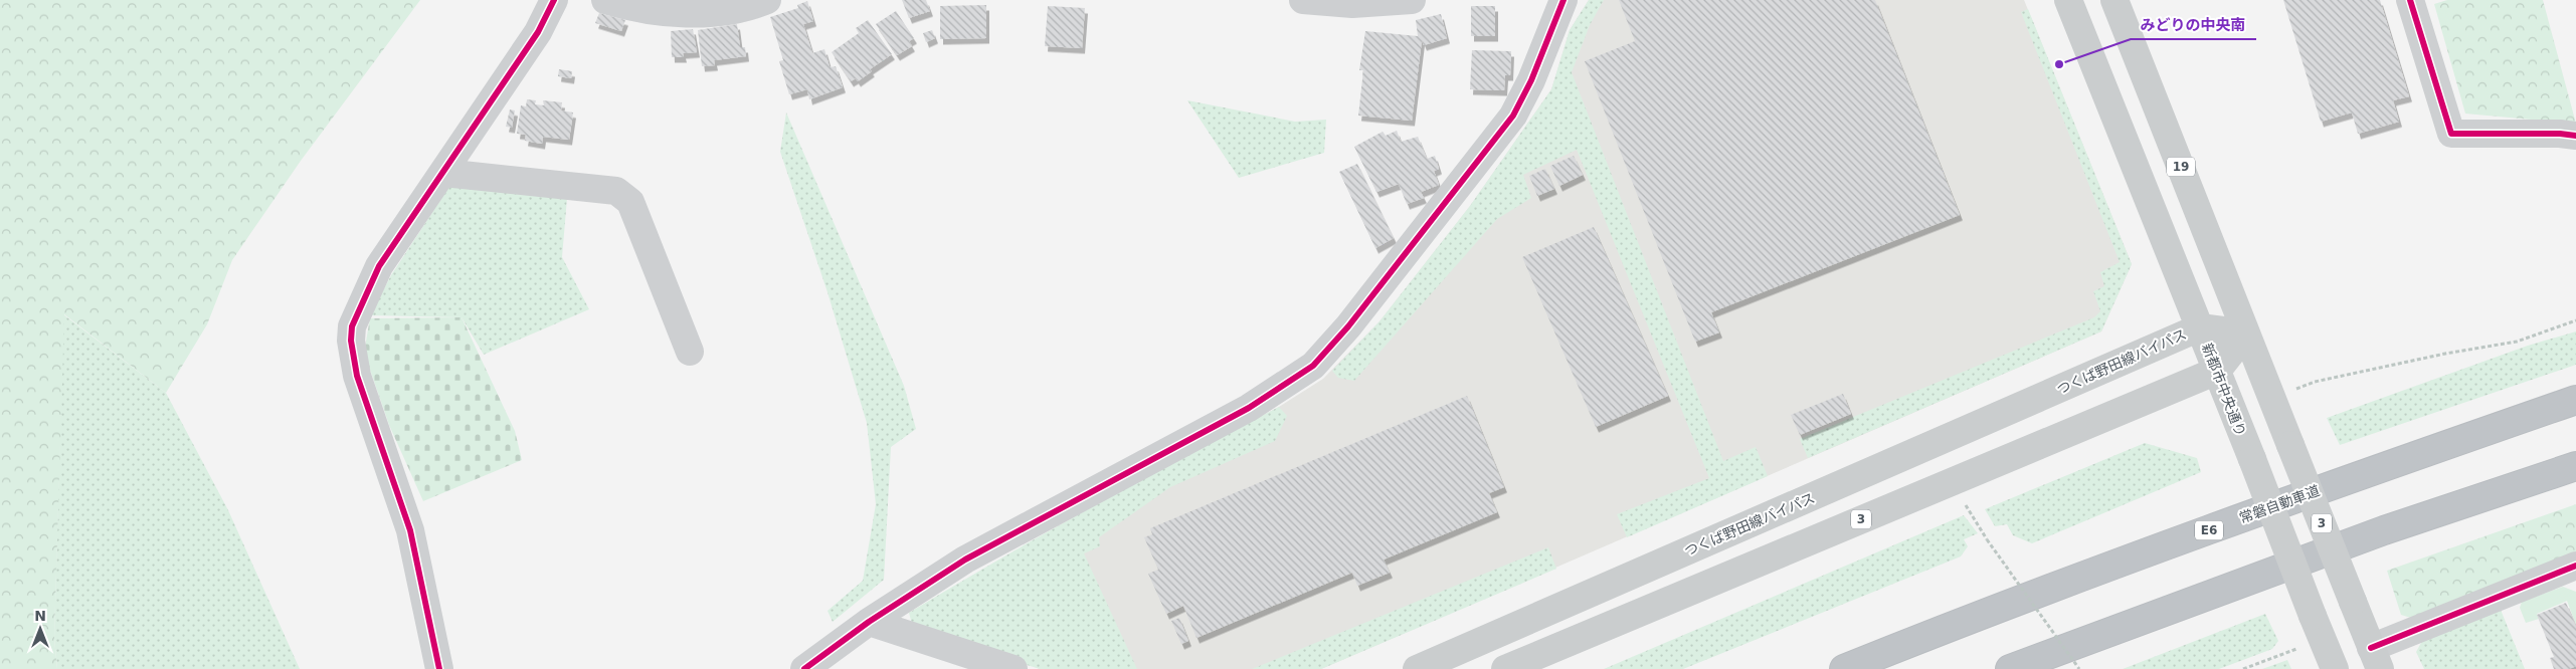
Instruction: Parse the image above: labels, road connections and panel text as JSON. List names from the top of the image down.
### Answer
{
  "streets": {
    "highway": ["常磐自動車道", "E6"],
    "main road": [
      "19",
      "つくば野田線バイパス",
      "新都市中央通り",
      "3"
    ]
  },
  "crossings": [
    ["19", "つくば野田線バイパス"],
    ["19", "3"],
    ["つくば野田線バイパス", "新都市中央通り"],
    ["つくば野田線バイパス", "3"],
    ["新都市中央通り", "3"]
  ],
  "places": ["みどりの中央南"],
  "north": "top"
}
